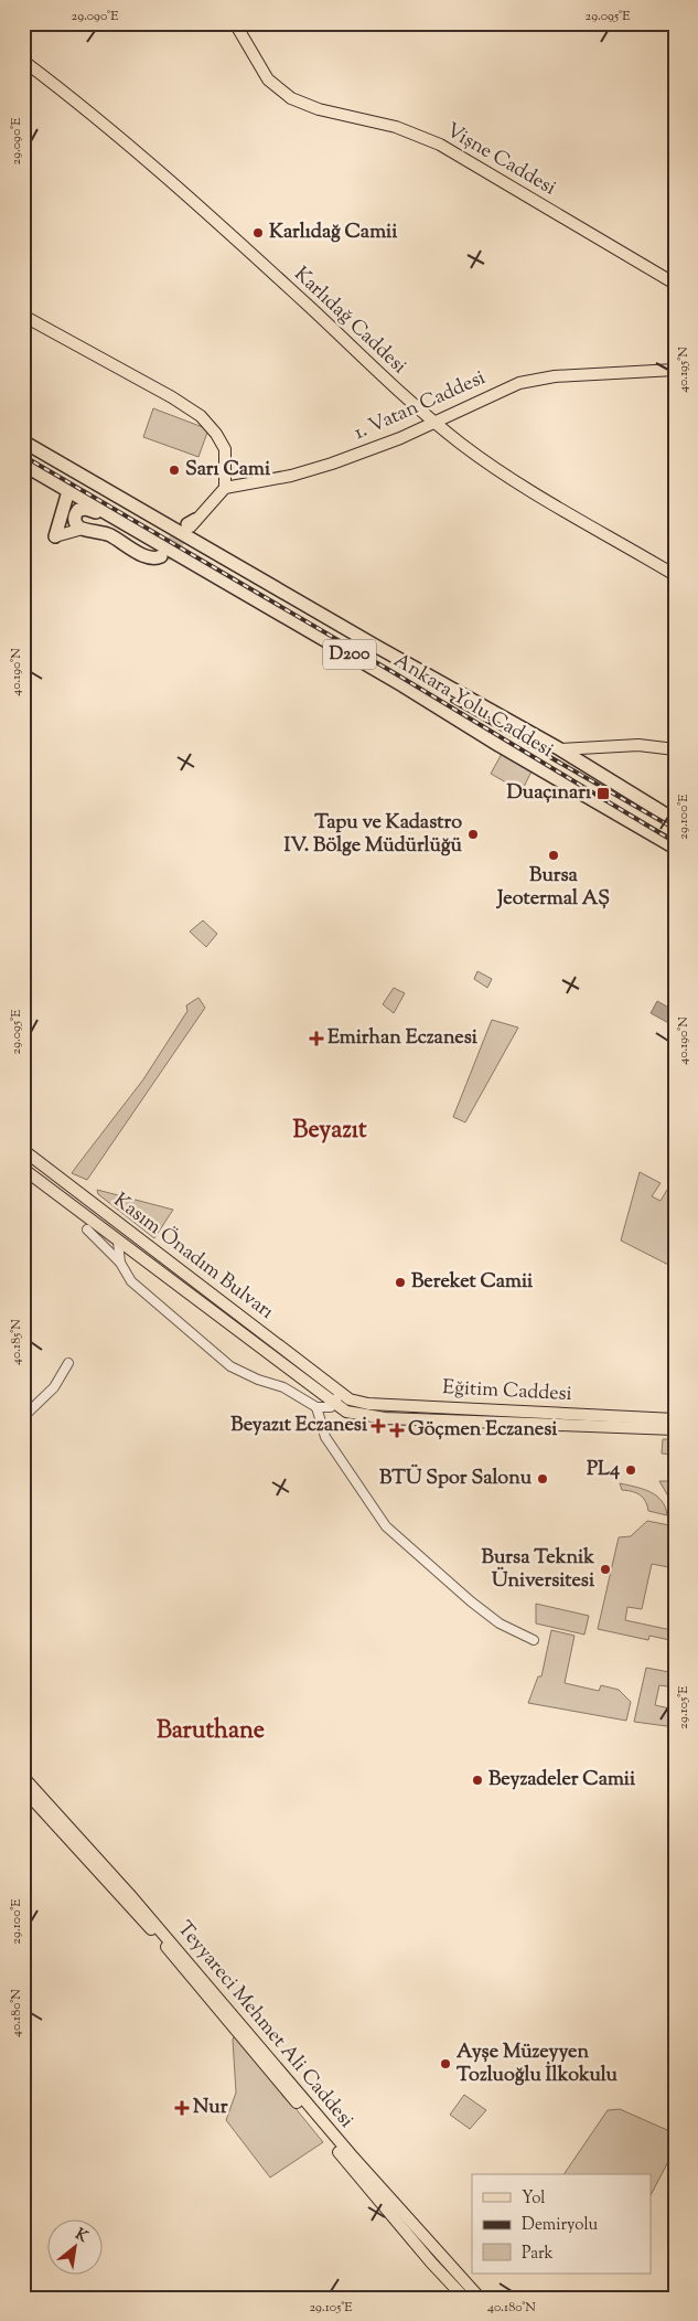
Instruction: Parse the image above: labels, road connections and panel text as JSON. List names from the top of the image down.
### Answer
{
  "streets": {
    "highway": ["D200", "Ankara Yolu Caddesi"],
    "main road": [
      "Vişne Caddesi",
      "Karlıdağ Caddesi",
      "1. Vatan Caddesi",
      "Kasım Önadım Bulvarı",
      "Eğitim Caddesi",
      "Teyyareci Mehmet Ali Caddesi"
    ]
  },
  "crossings": [
    ["Karlıdağ Caddesi", "1. Vatan Caddesi"],
    ["Kasım Önadım Bulvarı", "Eğitim Caddesi"]
  ],
  "districts": ["Beyazıt", "Baruthane"],
  "places": {
    "other": [
      "Karlıdağ Camii",
      "Sarı Cami",
      "Tapu ve Kadastro IV. Bölge Müdürlüğü",
      "Bursa Jeotermal AŞ",
      "Bereket Camii",
      "PL4",
      "BTÜ Spor Salonu",
      "Bursa Teknik Üniversitesi",
      "Beyzadeler Camii",
      "Ayşe Müzeyyen Tozluoğlu İlkokulu"
    ],
    "transit": ["Duaçınarı"],
    "health": [
      "Emirhan Eczanesi",
      "Beyazıt Eczanesi",
      "Göçmen Eczanesi",
      "Nur"
    ]
  },
  "legend": ["Yol", "Demiryolu", "Park"],
  "north": "top right",
  "coordinates": [
    "29.090°E",
    "29.095°E",
    "40.195°N",
    "40.190°N",
    "29.100°E",
    "40.185°N",
    "29.105°E",
    "40.180°N"
  ]
}
